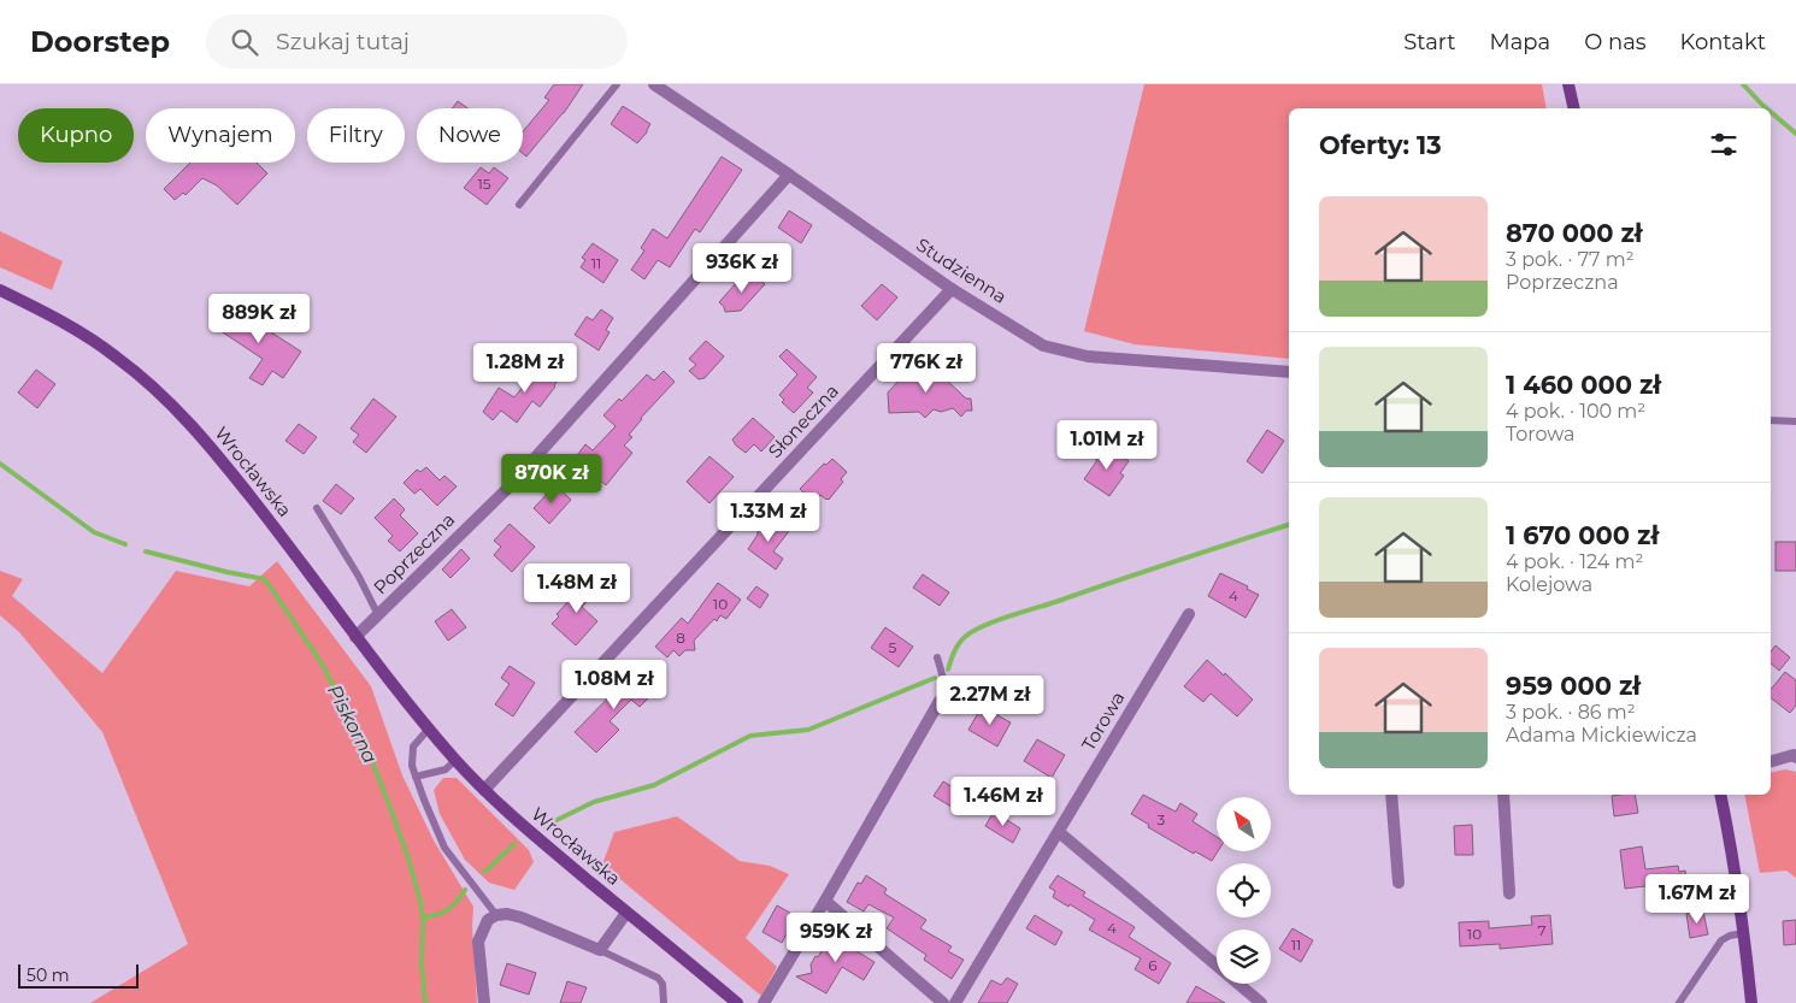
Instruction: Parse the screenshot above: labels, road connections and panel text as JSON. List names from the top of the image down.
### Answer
{
  "streets": {
    "main road": ["Wrocławska"],
    "street": [
      "Studzienna",
      "Słoneczna",
      "Poprzeczna",
      "Torowa"
    ]
  },
  "crossings": [
    ["Studzienna", "Słoneczna"],
    ["Studzienna", "Poprzeczna"],
    ["Słoneczna", "Wrocławska"],
    ["Wrocławska", "Poprzeczna"]
  ],
  "water": ["Piskorna"],
  "house_numbers": [
    "15",
    "11",
    "4",
    "10",
    "8",
    "5",
    "3",
    "4",
    "7",
    "10",
    "11",
    "6"
  ],
  "scale_bar": "50 m",
  "north": "top left",
  "page": {
    "header": "Doorstep",
    "search": "Szukaj tutaj",
    "nav": [
      "Start",
      "Mapa",
      "O nas",
      "Kontakt"
    ],
    "chip": [
      "Kupno",
      "Wynajem",
      "Filtry",
      "Nowe"
    ],
    "heading": "Oferty: 13",
    "list": [
      {
        "name": "870 000 zł",
        "note": "3 pok. · 77 m² · Poprzeczna"
      },
      {
        "name": "1 460 000 zł",
        "note": "4 pok. · 100 m² · Torowa"
      },
      {
        "name": "1 670 000 zł",
        "note": "4 pok. · 124 m² · Kolejowa"
      },
      {
        "name": "959 000 zł",
        "note": "3 pok. · 86 m² · Adama Mickiewicza"
      }
    ],
    "price": [
      "936K zł",
      "889K zł",
      "1.28M zł",
      "776K zł",
      "1.01M zł",
      "870K zł",
      "1.33M zł",
      "1.48M zł",
      "1.08M zł",
      "2.27M zł",
      "1.46M zł",
      "1.67M zł",
      "959K zł"
    ],
    "scale": "50 m"
  }
}
